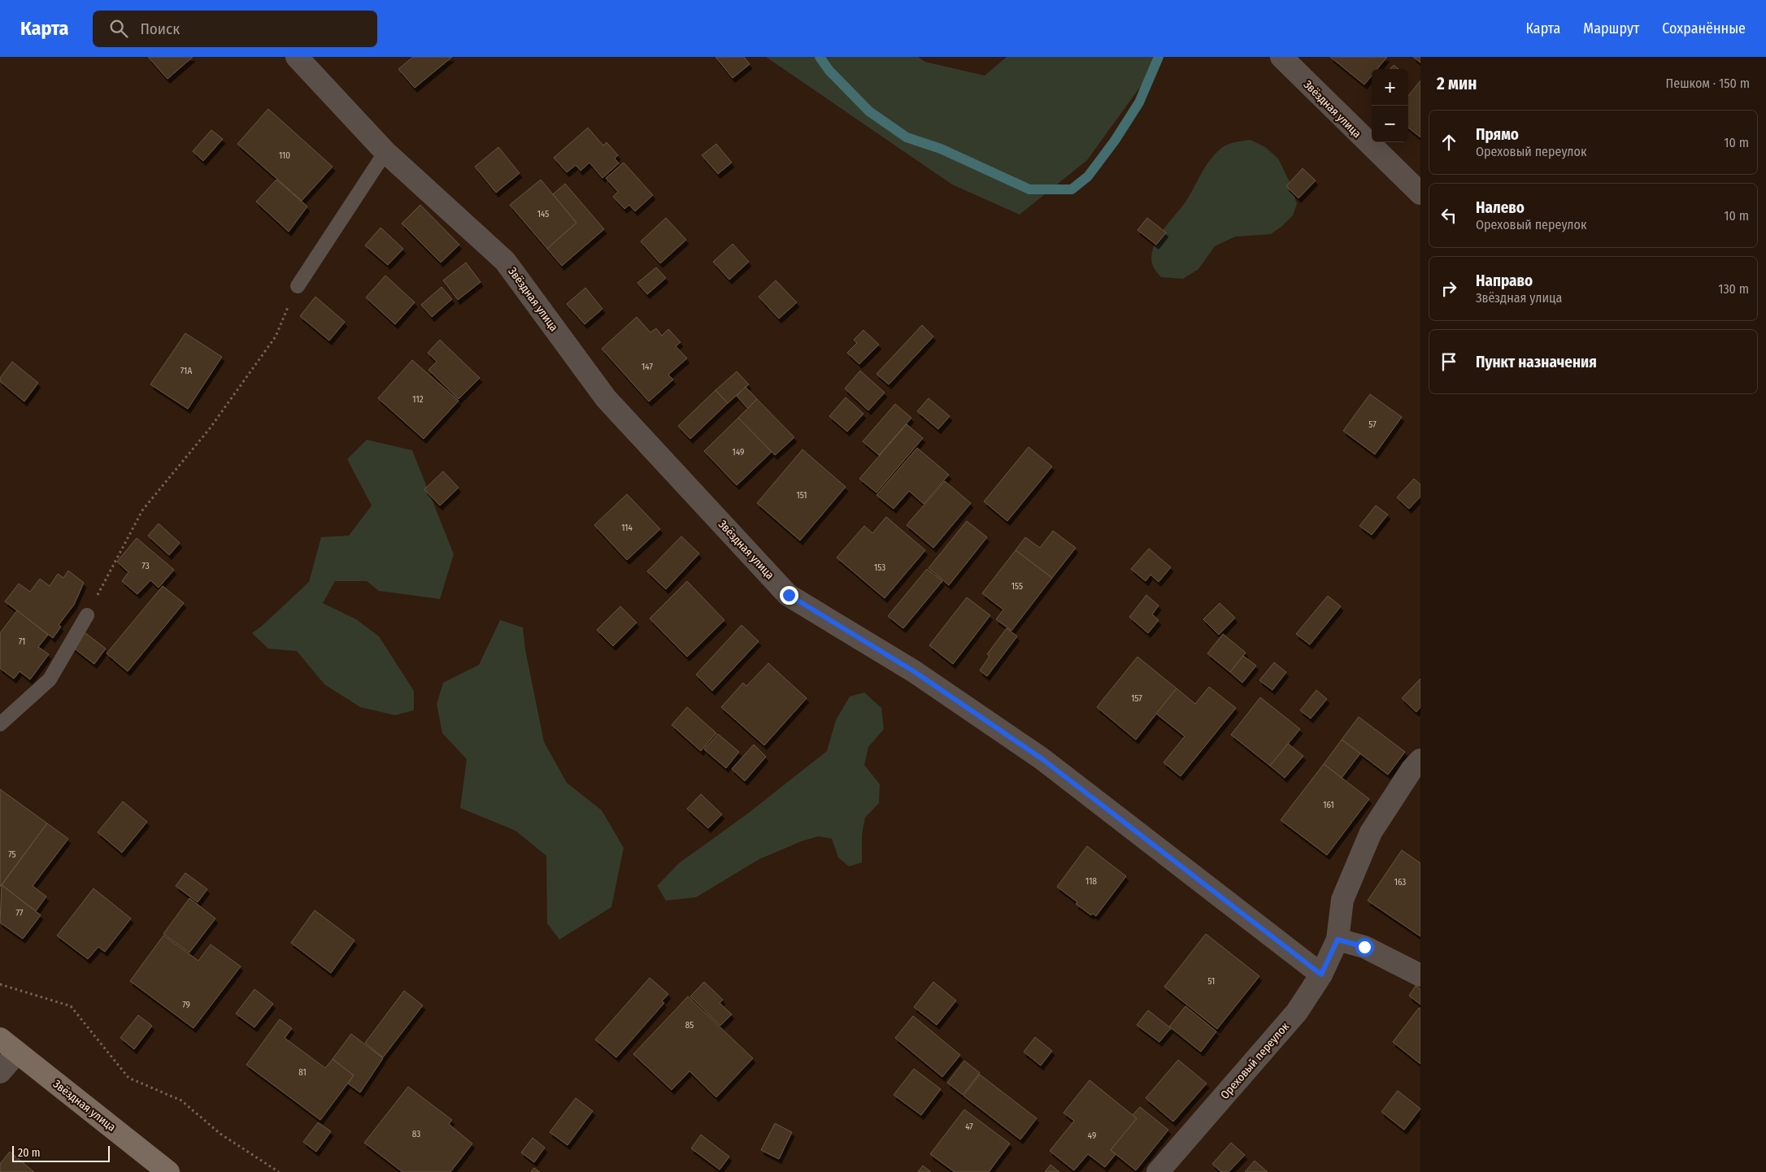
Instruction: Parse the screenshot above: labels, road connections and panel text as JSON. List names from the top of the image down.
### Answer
{
  "streets": {
    "street": ["Звёздная улица", "Ореховый переулок"]
  },
  "crossings": [
    ["Звёздная улица", "Ореховый переулок"]
  ],
  "house_numbers": [
    "110",
    "145",
    "147",
    "71А",
    "112",
    "57",
    "149",
    "151",
    "114",
    "73",
    "153",
    "155",
    "71",
    "157",
    "161",
    "75",
    "118",
    "163",
    "77",
    "51",
    "79",
    "85",
    "81",
    "47",
    "83",
    "49"
  ],
  "scale_bar": "20 m",
  "page": {
    "header": "Карта",
    "search": "Поиск",
    "nav": ["Карта", "Маршрут", "Сохранённые"],
    "heading": ["2 мин", "Пешком · 150 m"],
    "map_buttons": ["+", "−"],
    "list": [
      ["Прямо", "Ореховый переулок", "10 m"],
      ["Налево", "Ореховый переулок", "10 m"],
      ["Направо", "Звёздная улица", "130 m"],
      "Пункт назначения"
    ],
    "scale": "20 m"
  }
}
